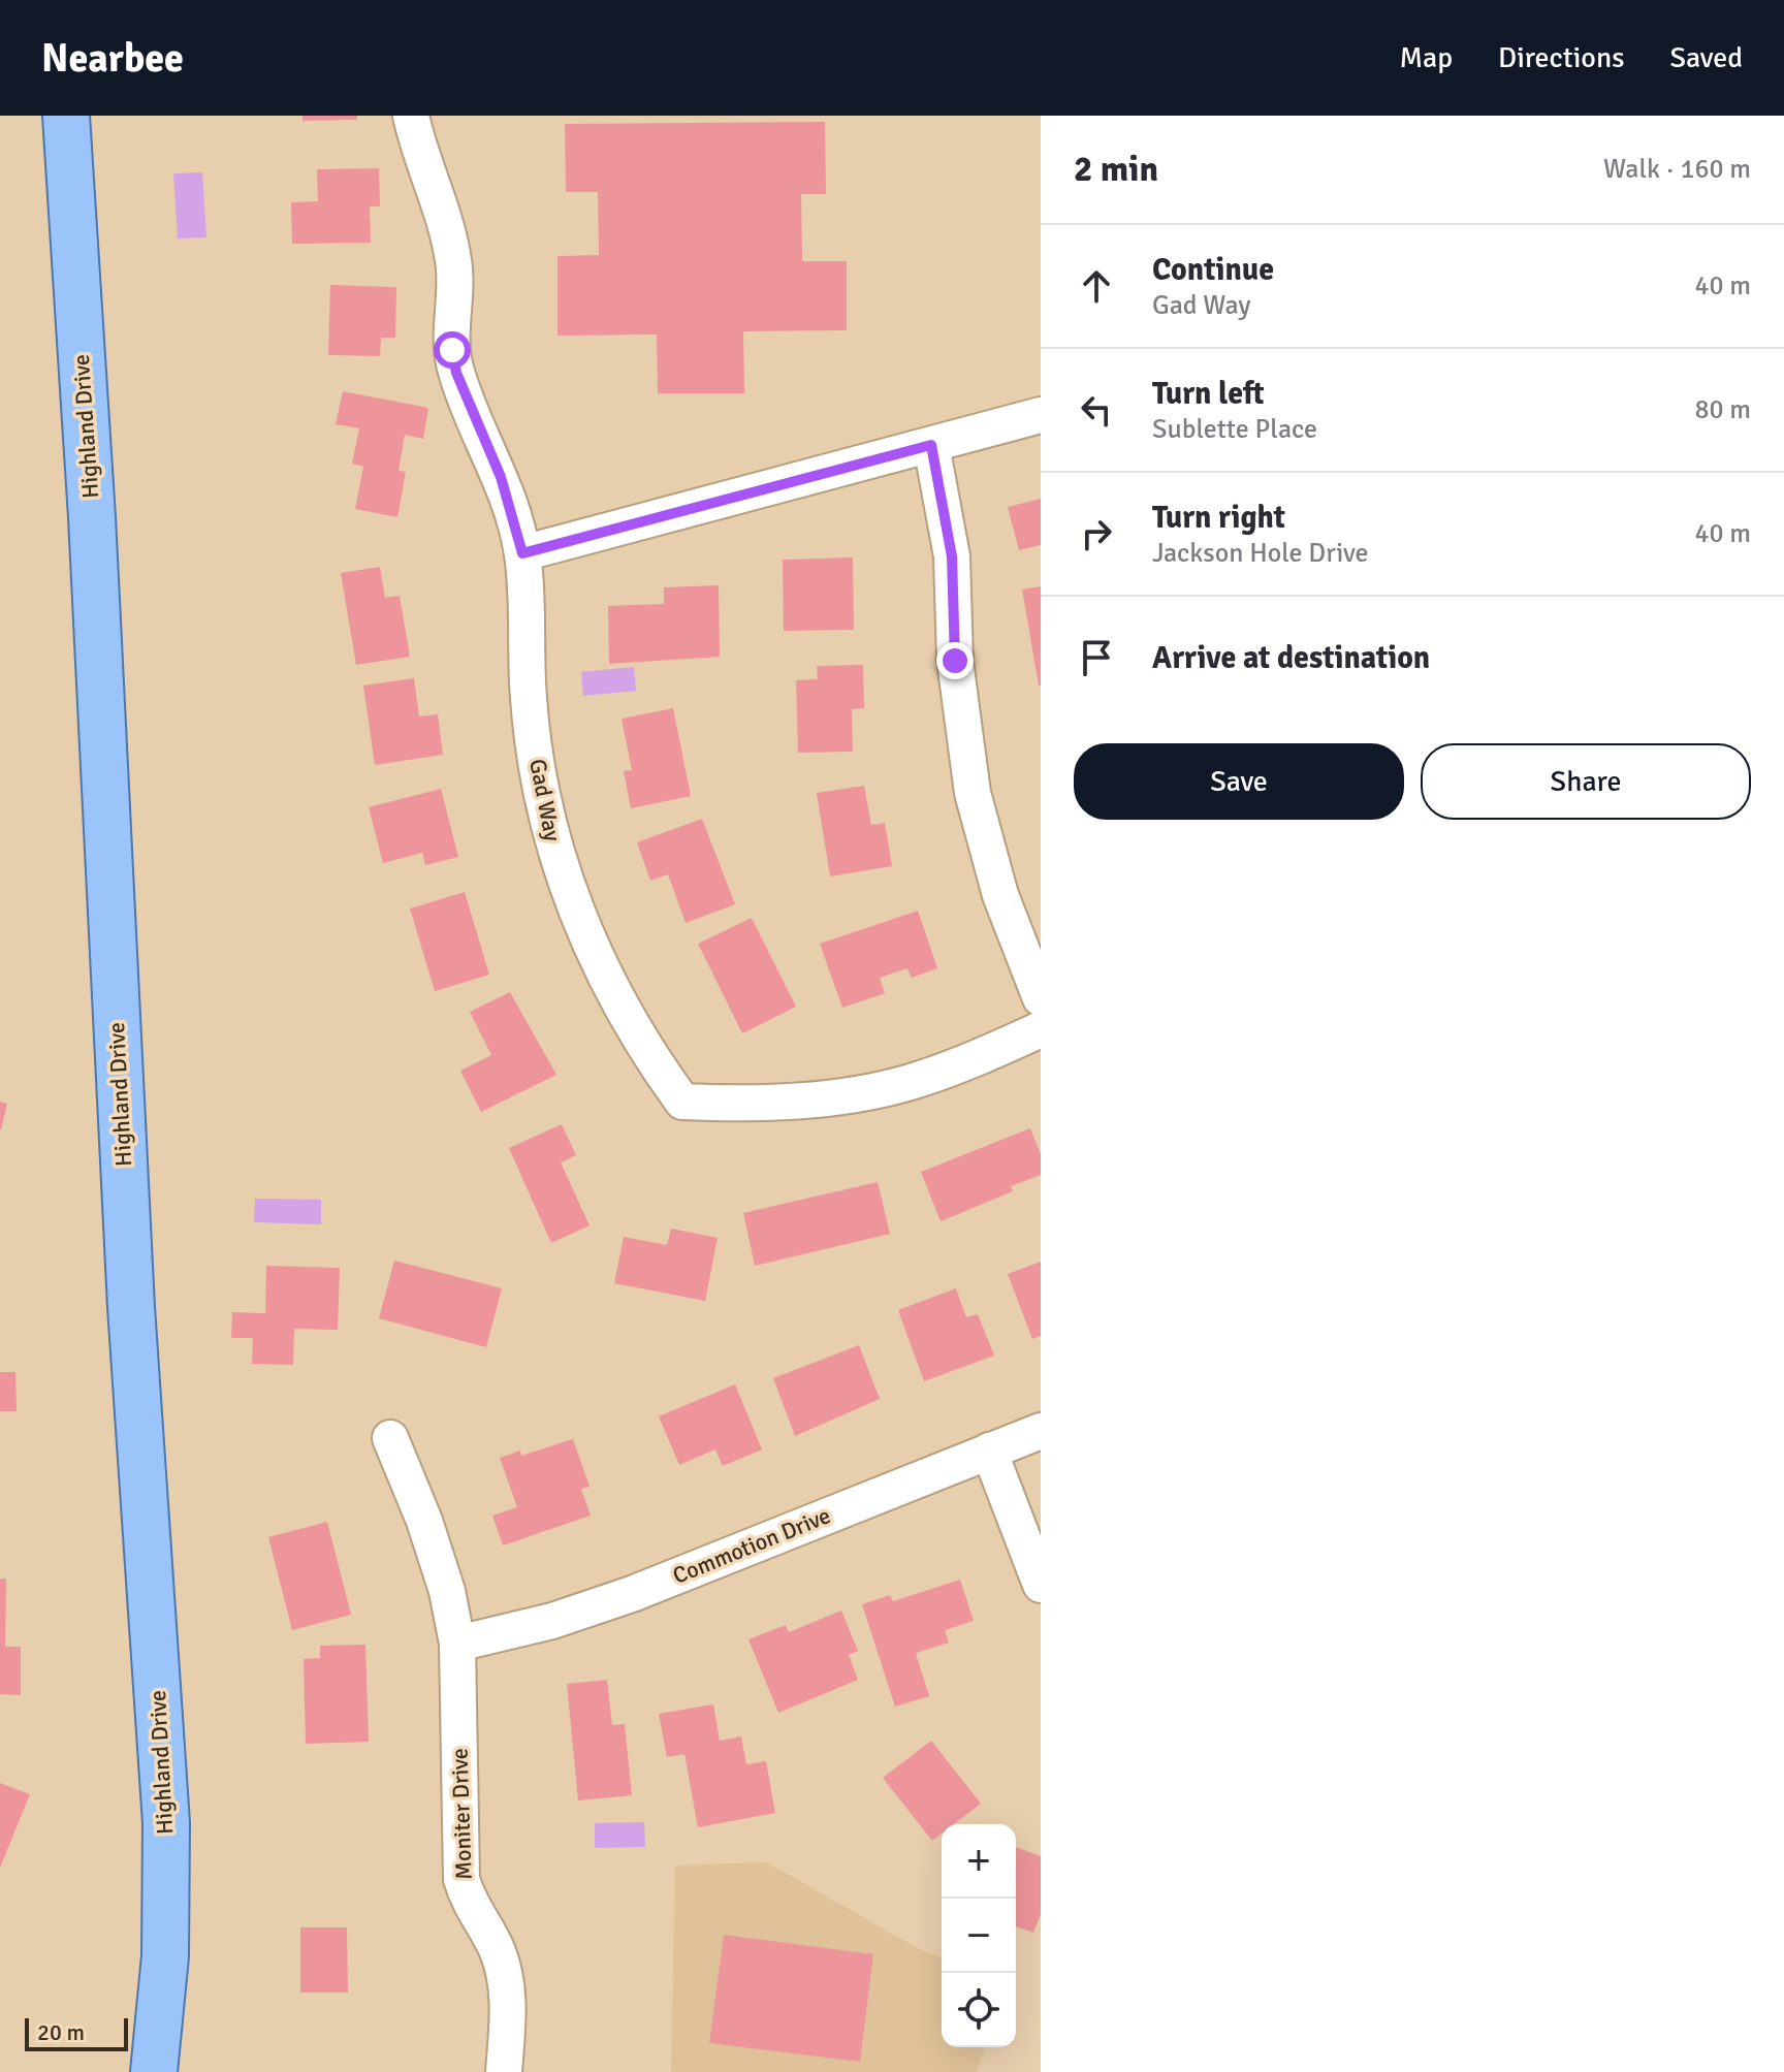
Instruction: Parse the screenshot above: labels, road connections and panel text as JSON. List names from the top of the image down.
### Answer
{
  "streets": {
    "main road": ["Highland Drive"],
    "street": ["Gad Way", "Commotion Drive", "Moniter Drive"]
  },
  "crossings": [
    ["Commotion Drive", "Moniter Drive"]
  ],
  "scale_bar": "20 m",
  "page": {
    "header": "Nearbee",
    "nav": ["Map", "Directions", "Saved"],
    "heading": ["2 min", "Walk · 160 m"],
    "list": [
      ["Continue", "Gad Way", "40 m"],
      ["Turn left", "Sublette Place", "80 m"],
      ["Turn right", "Jackson Hole Drive", "40 m"],
      "Arrive at destination"
    ],
    "buttons": ["Save", "Share"],
    "map_buttons": ["+", "−"],
    "scale": "20 m"
  }
}
